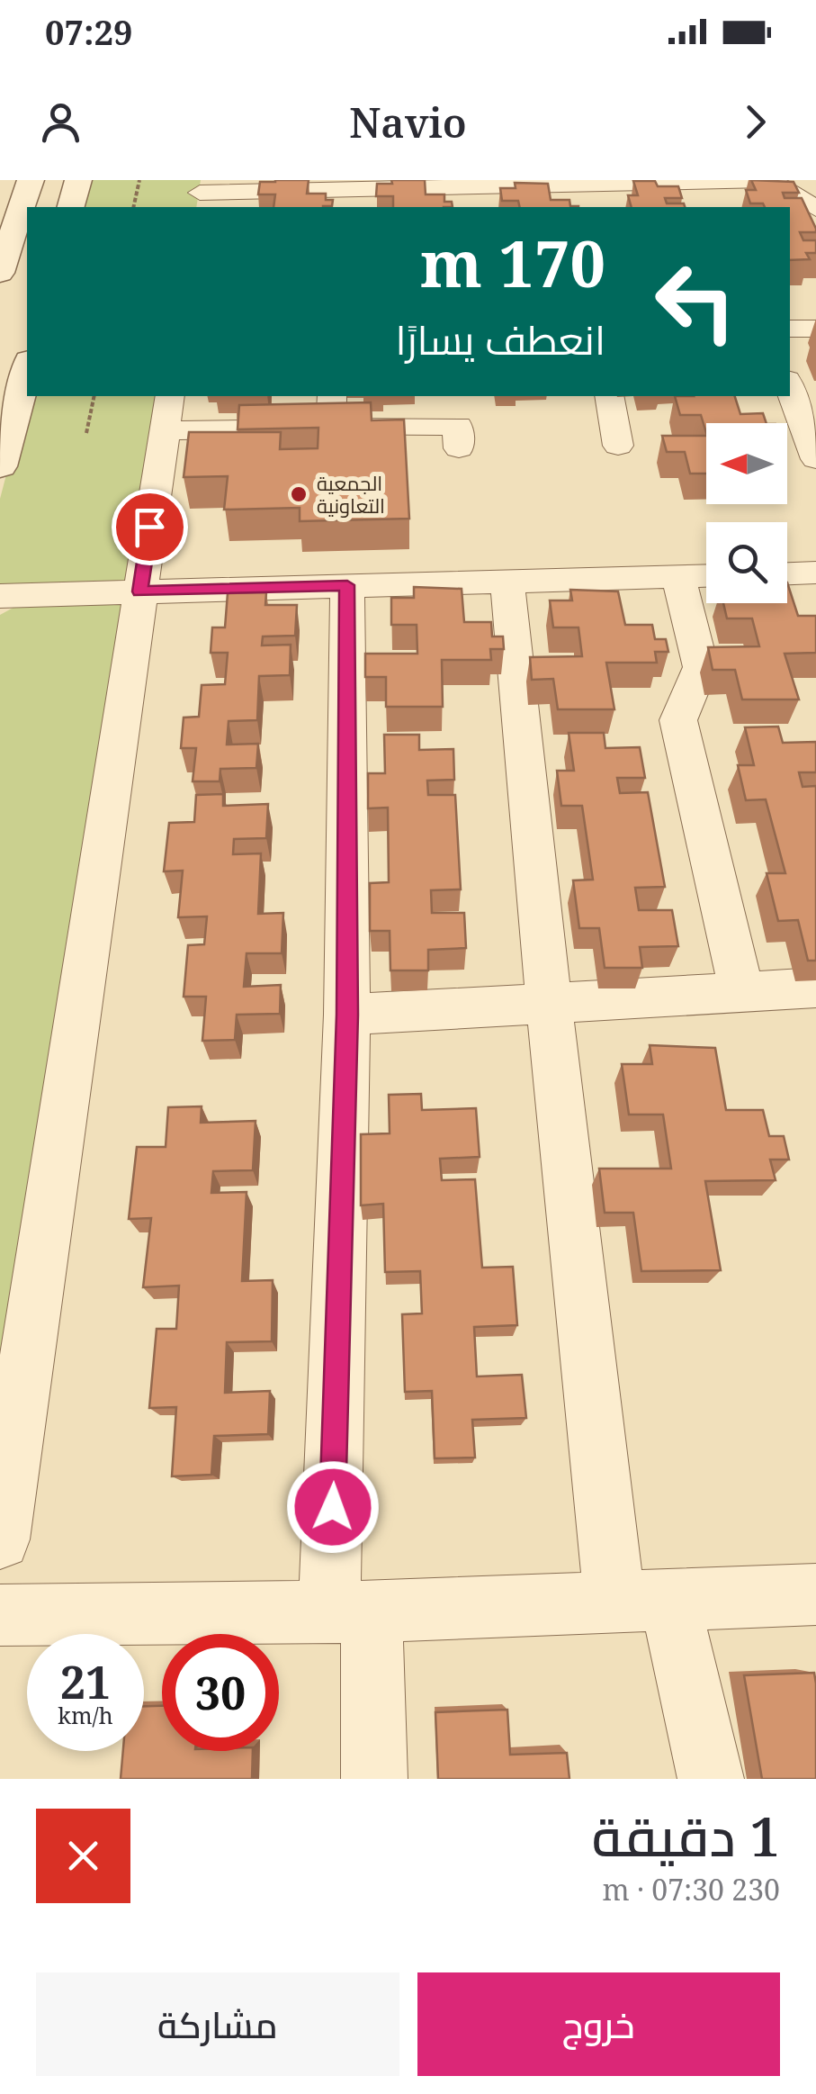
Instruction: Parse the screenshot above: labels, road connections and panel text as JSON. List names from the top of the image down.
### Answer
{
  "places": ["الجمعية التعاونية"],
  "north": "left",
  "page": {
    "status": "07:29",
    "header": "Navio",
    "turn": ["170 m", "انعطف يسارًا"],
    "speed": "21 km/h",
    "limit": "30",
    "heading": ["1 دقيقة", "230 m · 07:30"],
    "buttons": ["خروج", "مشاركة"]
  }
}
